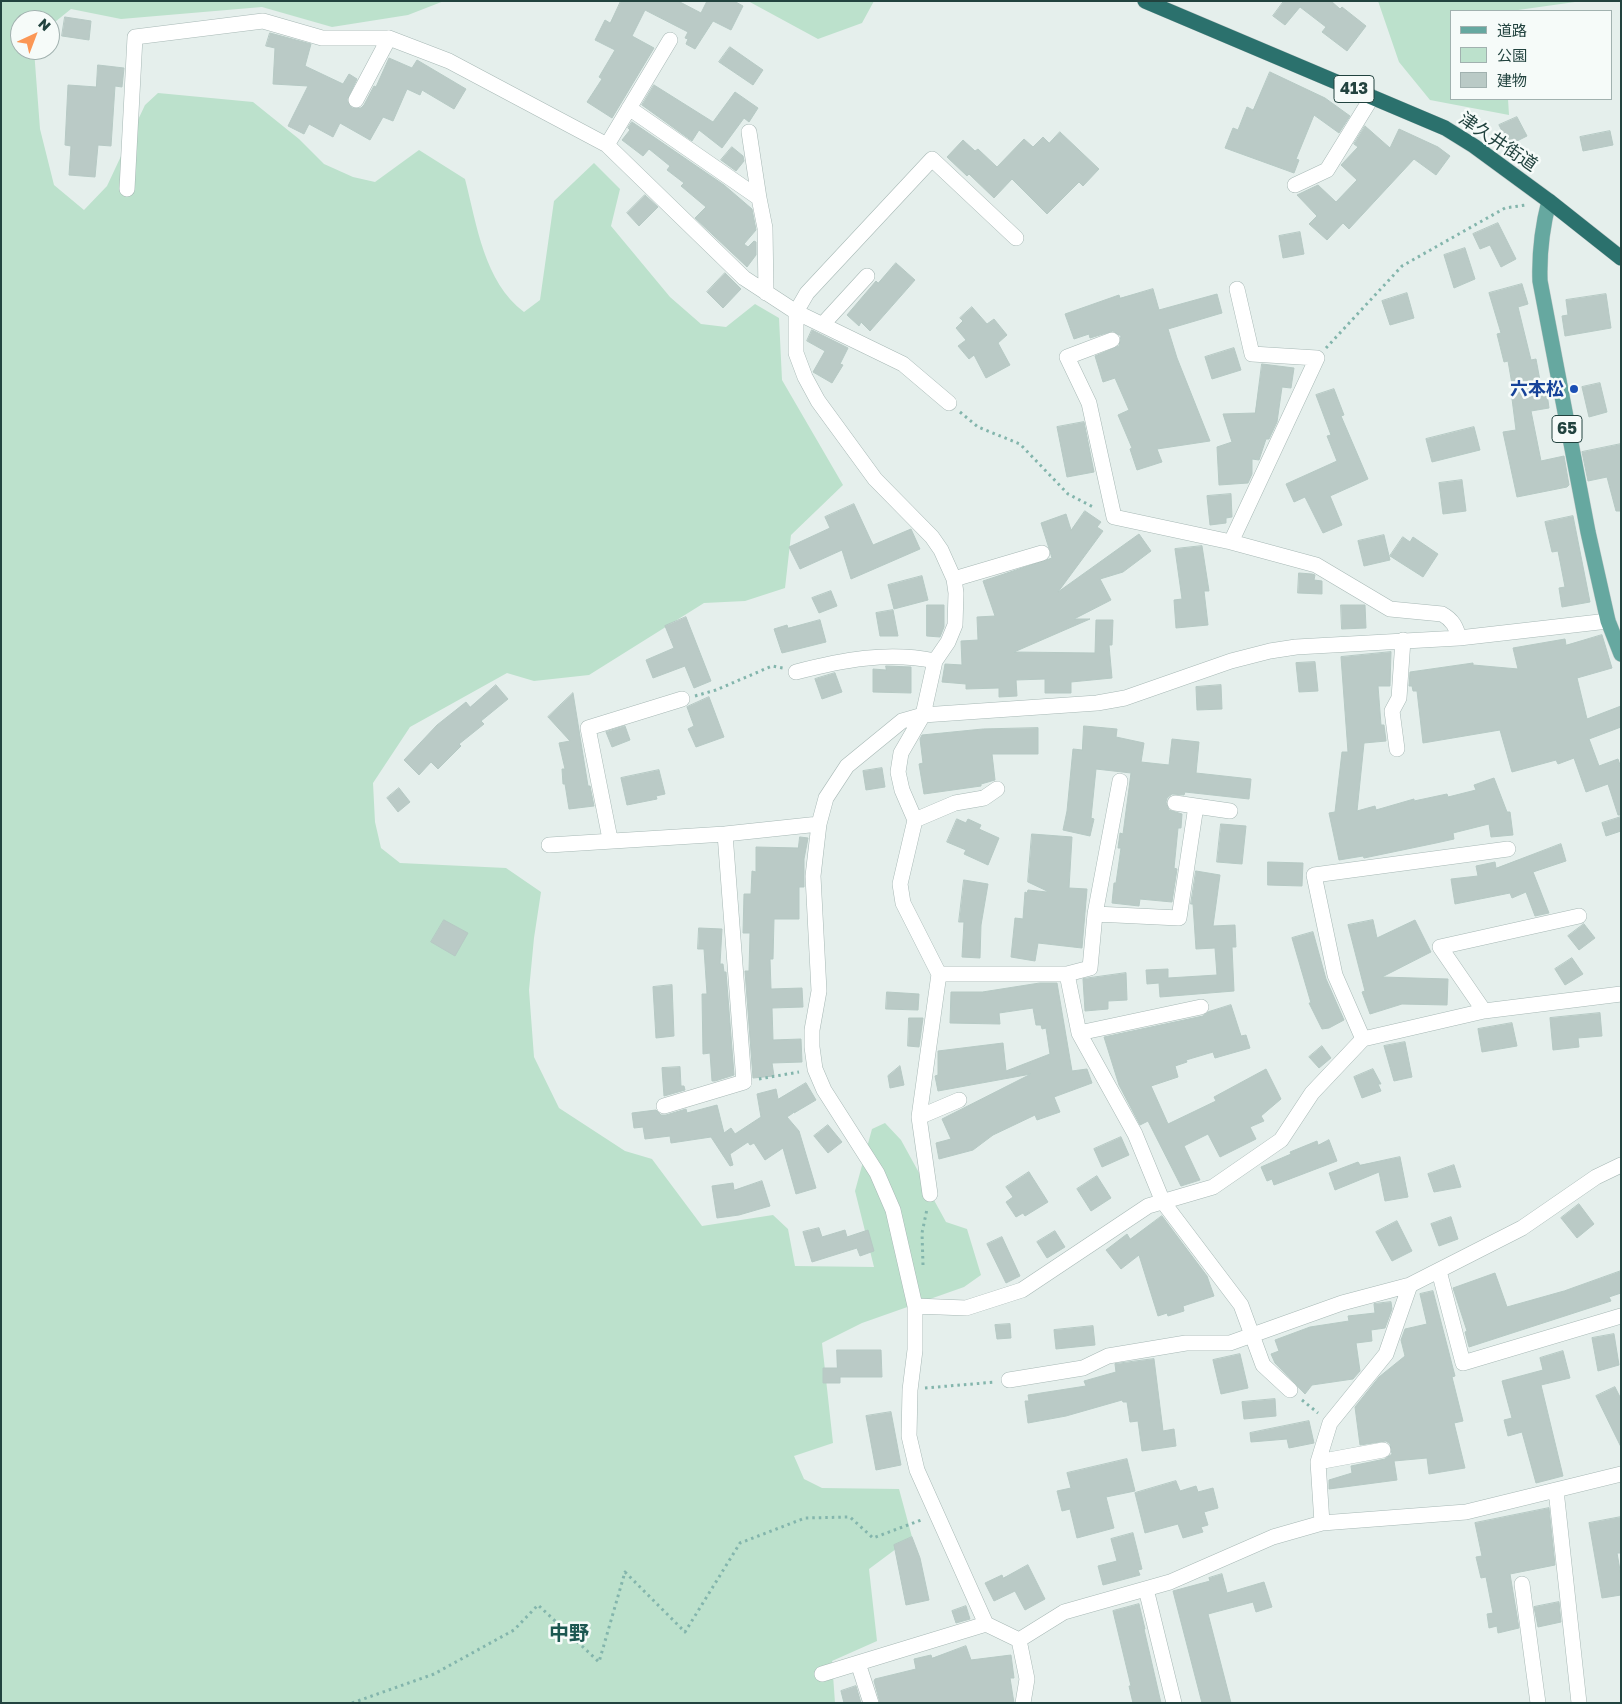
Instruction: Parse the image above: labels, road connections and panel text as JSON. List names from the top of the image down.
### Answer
{
  "streets": {
    "highway": ["413", "津久井街道"],
    "main road": ["65"]
  },
  "crossings": [
    ["津久井街道", "65"]
  ],
  "districts": ["中野"],
  "places": ["六本松"],
  "legend": ["道路", "公園", "建物"],
  "north": "top right"
}
